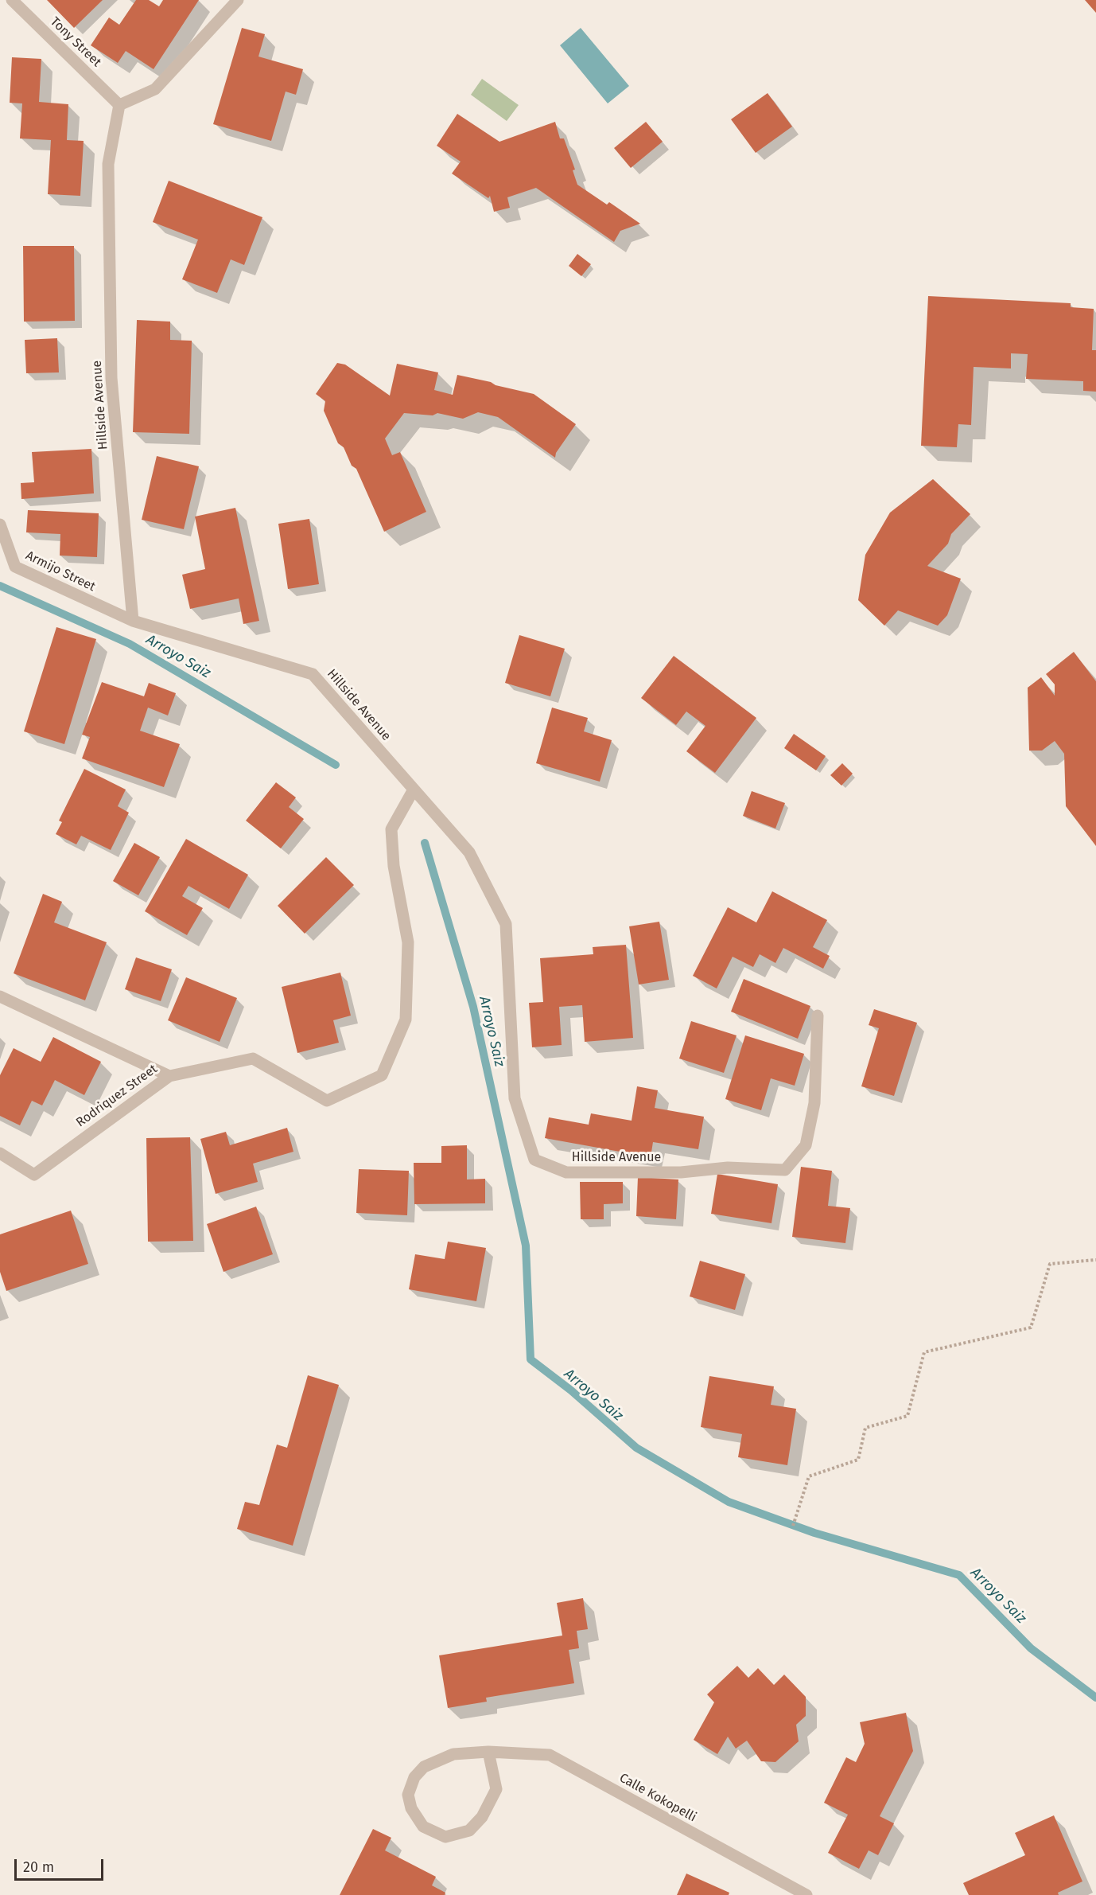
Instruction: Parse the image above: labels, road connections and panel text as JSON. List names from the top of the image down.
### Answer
{
  "streets": {
    "street": [
      "Tony Street",
      "Hillside Avenue",
      "Armijo Street",
      "Rodriquez Street",
      "Calle Kokopelli"
    ]
  },
  "crossings": [
    ["Tony Street", "Hillside Avenue"],
    ["Hillside Avenue", "Armijo Street"],
    ["Hillside Avenue", "Rodriquez Street"]
  ],
  "water": ["Arroyo Saiz"],
  "scale_bar": "20 m"
}
